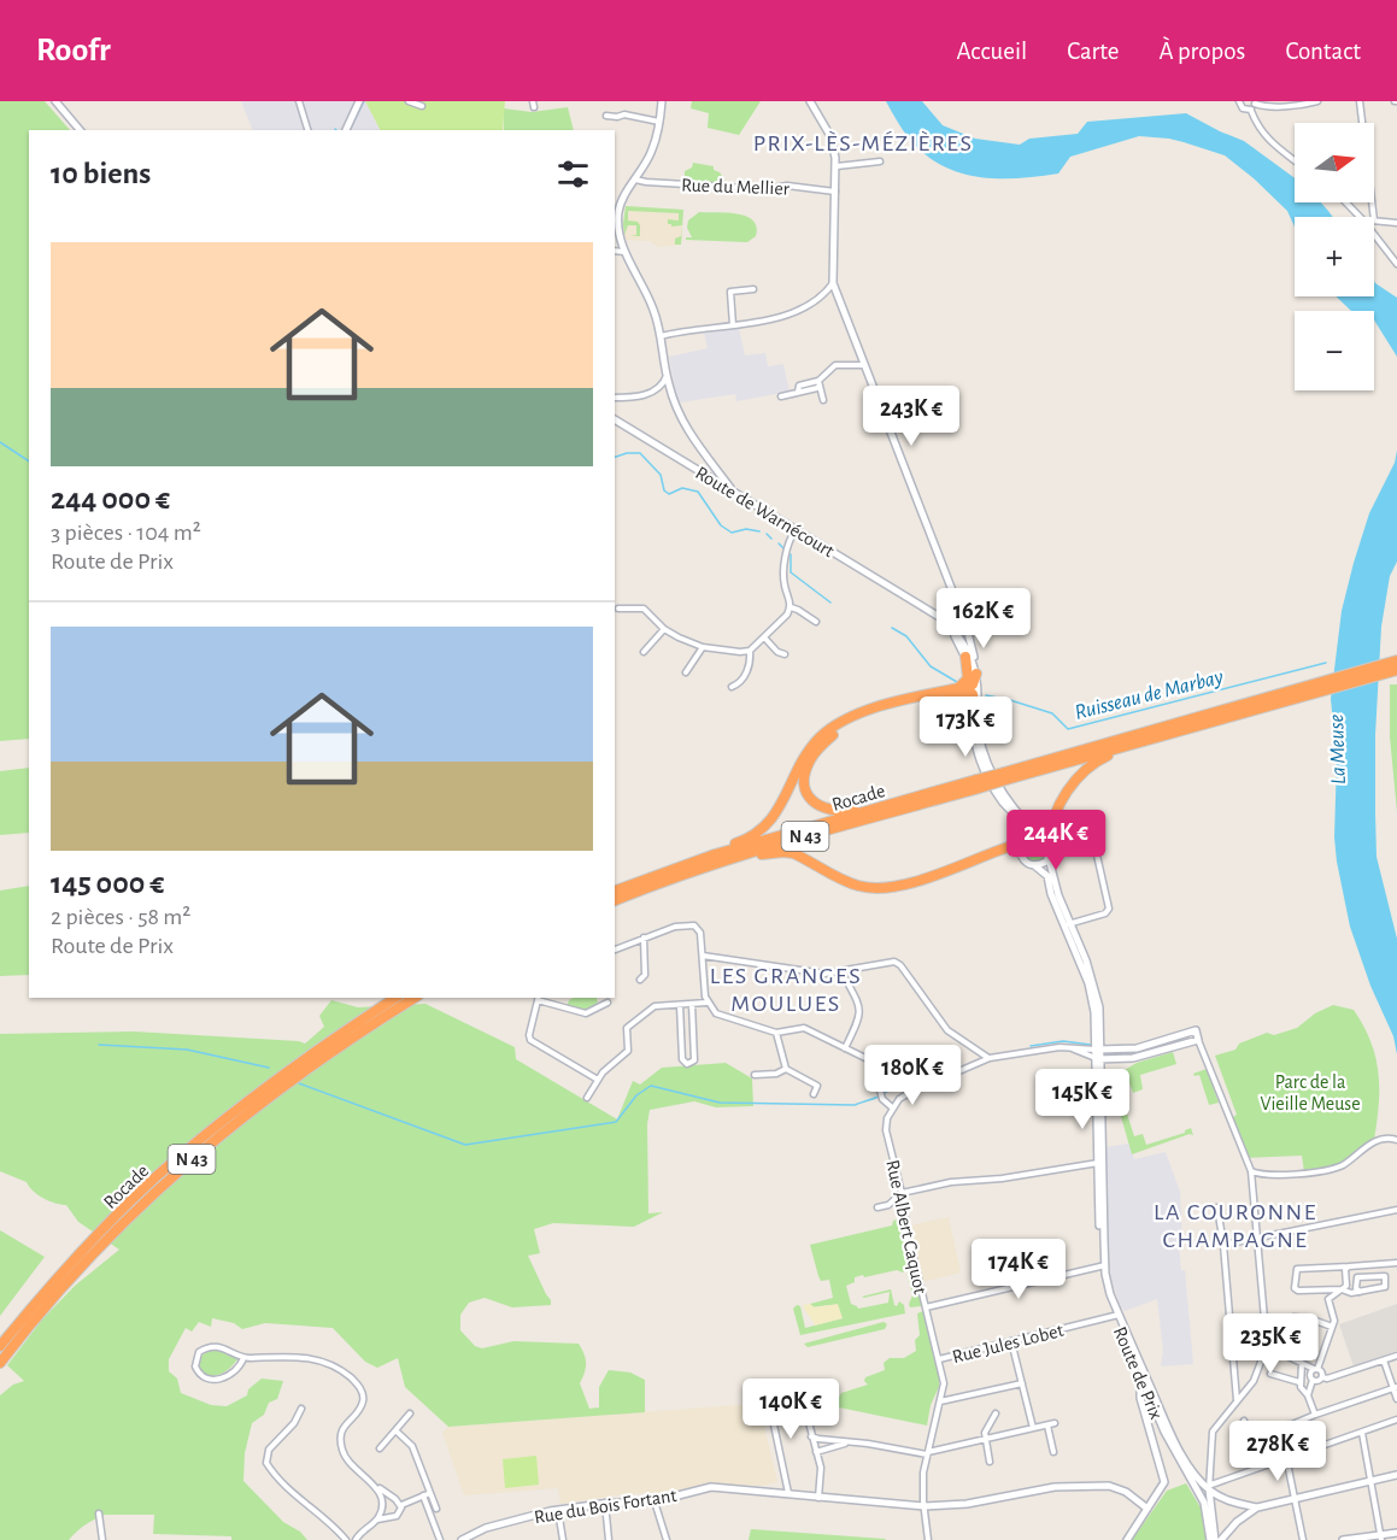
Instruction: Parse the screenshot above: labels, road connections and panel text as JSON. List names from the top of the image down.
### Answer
{
  "streets": {
    "highway": ["Rocade", "N 43"],
    "main road": ["Route de Warnécourt", "Route de Prix", "Rue du Bois Fortant"],
    "street": ["Rue du Mellier", "Rue Albert Caquot", "Rue Jules Lobet"]
  },
  "crossings": [
    ["Rocade", "N 43"],
    ["Rue Albert Caquot", "Rue Jules Lobet"],
    ["Rue Albert Caquot", "Rue du Bois Fortant"],
    ["Rue Jules Lobet", "Route de Prix"]
  ],
  "districts": ["PRIX-LÈS-MÉZIÈRES", "LES GRANGES MOULUES", "LA COURONNE CHAMPAGNE"],
  "water": ["Ruisseau de Marbay", "La Meuse"],
  "parks": ["Parc de la Vieille Meuse"],
  "north": "right",
  "page": {
    "header": "Roofr",
    "nav": [
      "Accueil",
      "Carte",
      "À propos",
      "Contact"
    ],
    "map_buttons": ["+", "−"],
    "heading": "10 biens",
    "list": [
      {
        "name": "244 000 €",
        "note": "3 pièces · 104 m² · Route de Prix"
      },
      {
        "name": "145 000 €",
        "note": "2 pièces · 58 m² · Route de Prix"
      }
    ],
    "price": [
      "243K €",
      "162K €",
      "173K €",
      "244K €",
      "180K €",
      "145K €",
      "174K €",
      "235K €",
      "140K €",
      "278K €"
    ]
  }
}
